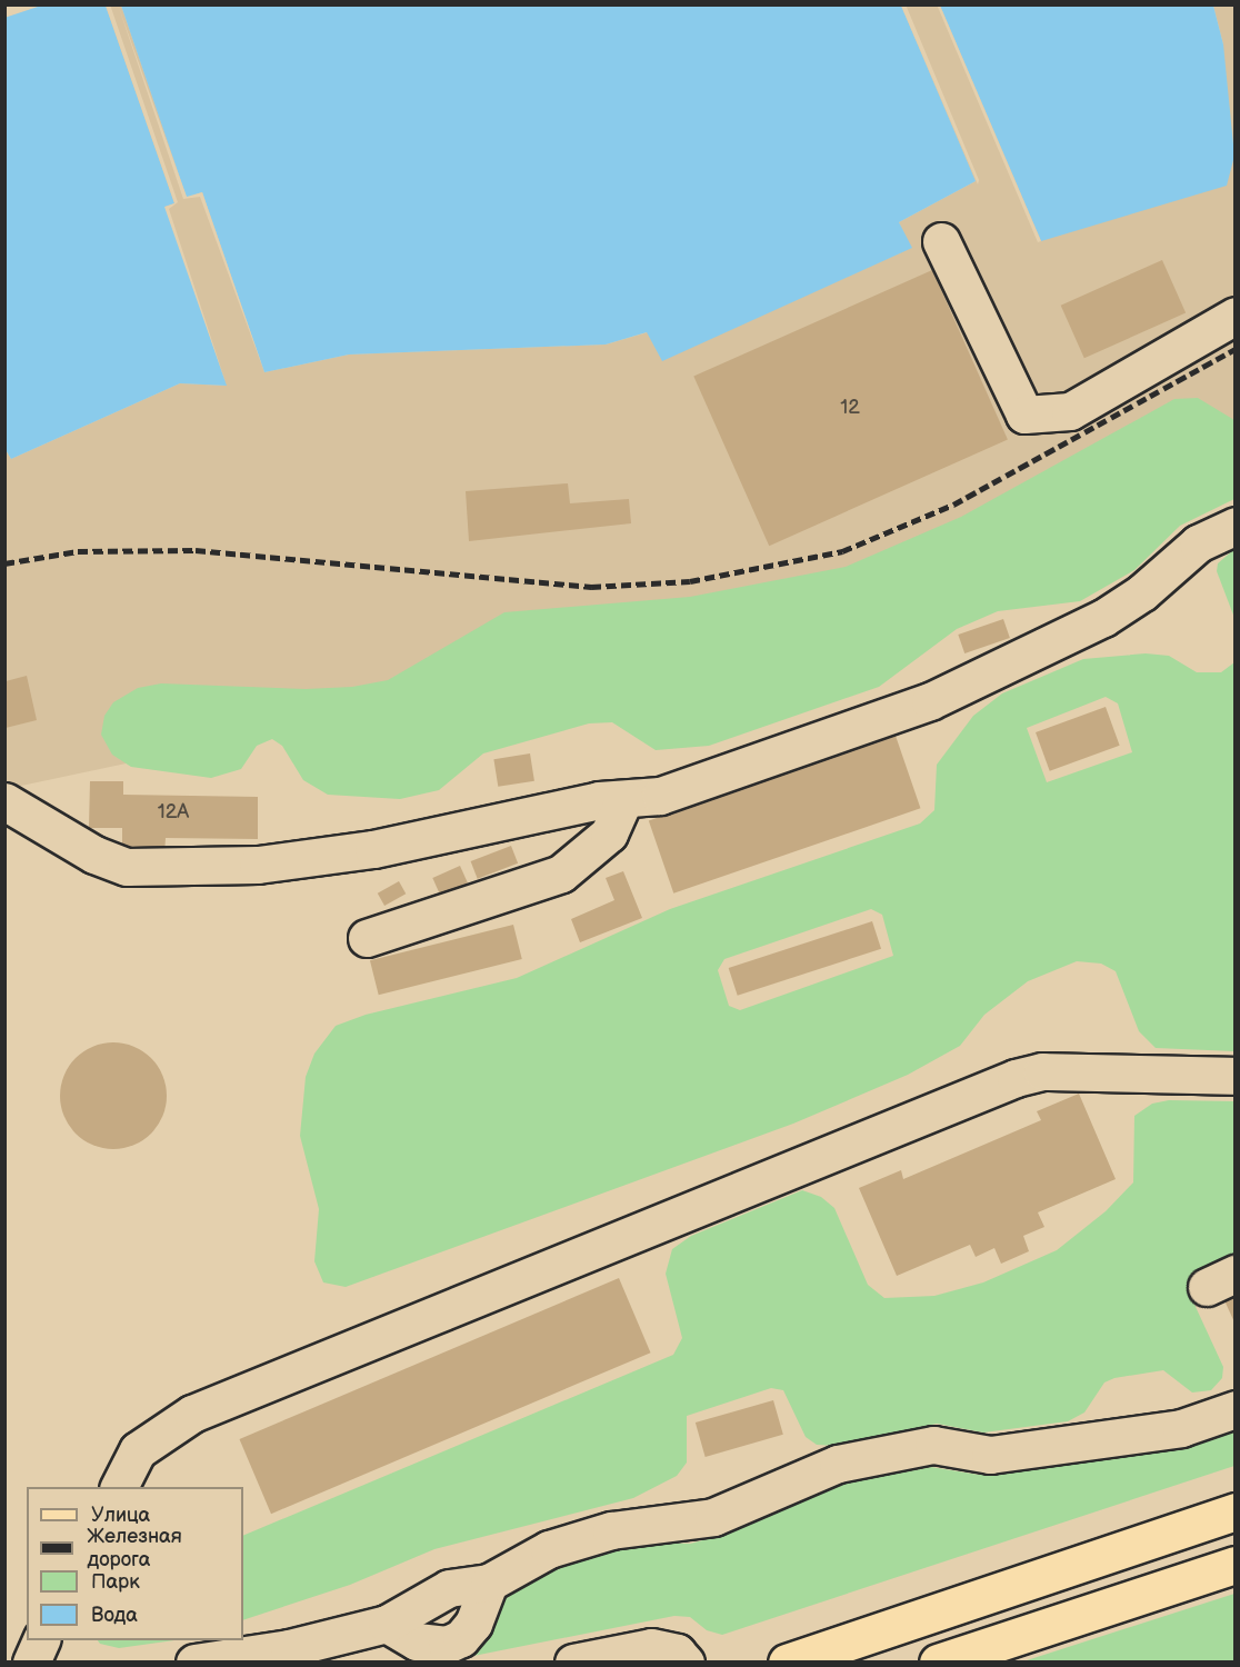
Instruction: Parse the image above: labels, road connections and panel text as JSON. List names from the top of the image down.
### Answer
{
  "house_numbers": ["12", "12А"],
  "legend": [
    "Улица",
    "Железная дорога",
    "Парк",
    "Вода"
  ]
}
